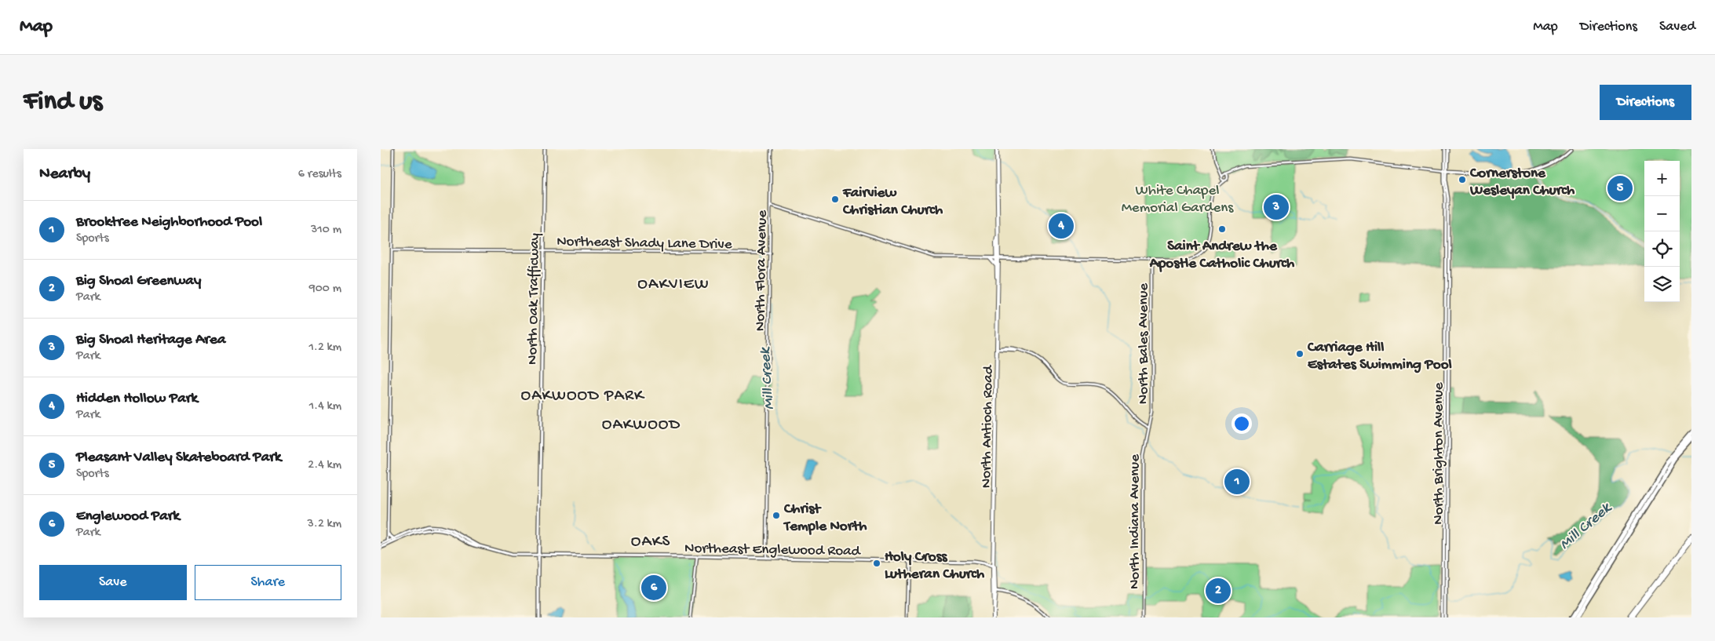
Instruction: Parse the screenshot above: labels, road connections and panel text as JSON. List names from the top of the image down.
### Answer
{
  "streets": {
    "main road": [
      "North Oak Trafficway",
      "North Antioch Road",
      "North Brighton Avenue",
      "Northeast Englewood Road"
    ],
    "street": [
      "Northeast Shady Lane Drive",
      "North Flora Avenue",
      "North Bales Avenue",
      "North Indiana Avenue"
    ]
  },
  "crossings": [
    ["Northeast Shady Lane Drive", "North Flora Avenue"],
    ["Northeast Shady Lane Drive", "North Oak Trafficway"],
    ["North Flora Avenue", "Northeast Englewood Road"],
    ["North Oak Trafficway", "Northeast Englewood Road"],
    ["North Bales Avenue", "North Indiana Avenue"],
    ["North Antioch Road", "Northeast Englewood Road"]
  ],
  "districts": [
    "OAKVIEW",
    "OAKWOOD PARK",
    "OAKWOOD",
    "OAKS"
  ],
  "water": ["Mill Creek"],
  "parks": ["White Chapel Memorial Gardens"],
  "places": [
    "Cornerstone Wesleyan Church",
    "Fairview Christian Church",
    "Saint Andrew the Apostle Catholic Church",
    "Carriage Hill Estates Swimming Pool",
    "Christ Temple North",
    "Holy Cross Lutheran Church"
  ],
  "page": {
    "header": "Map",
    "nav": ["Map", "Directions", "Saved"],
    "buttons": [
      "Directions",
      ["Save", "Share"]
    ],
    "title": "Find us",
    "heading": ["Nearby", "6 results"],
    "map_buttons": ["+", "−"],
    "pins": [
      "5",
      "3",
      "4",
      "1",
      "6",
      "2"
    ],
    "list": [
      {
        "mark": "1",
        "name": "Brooktree Neighborhood Pool",
        "note": "Sports",
        "value": "310 m"
      },
      {
        "mark": "2",
        "name": "Big Shoal Greenway",
        "note": "Park",
        "value": "900 m"
      },
      {
        "mark": "3",
        "name": "Big Shoal Heritage Area",
        "note": "Park",
        "value": "1.2 km"
      },
      {
        "mark": "4",
        "name": "Hidden Hollow Park",
        "note": "Park",
        "value": "1.4 km"
      },
      {
        "mark": "5",
        "name": "Pleasant Valley Skateboard Park",
        "note": "Sports",
        "value": "2.4 km"
      },
      {
        "mark": "6",
        "name": "Englewood Park",
        "note": "Park",
        "value": "3.2 km"
      }
    ]
  }
}
